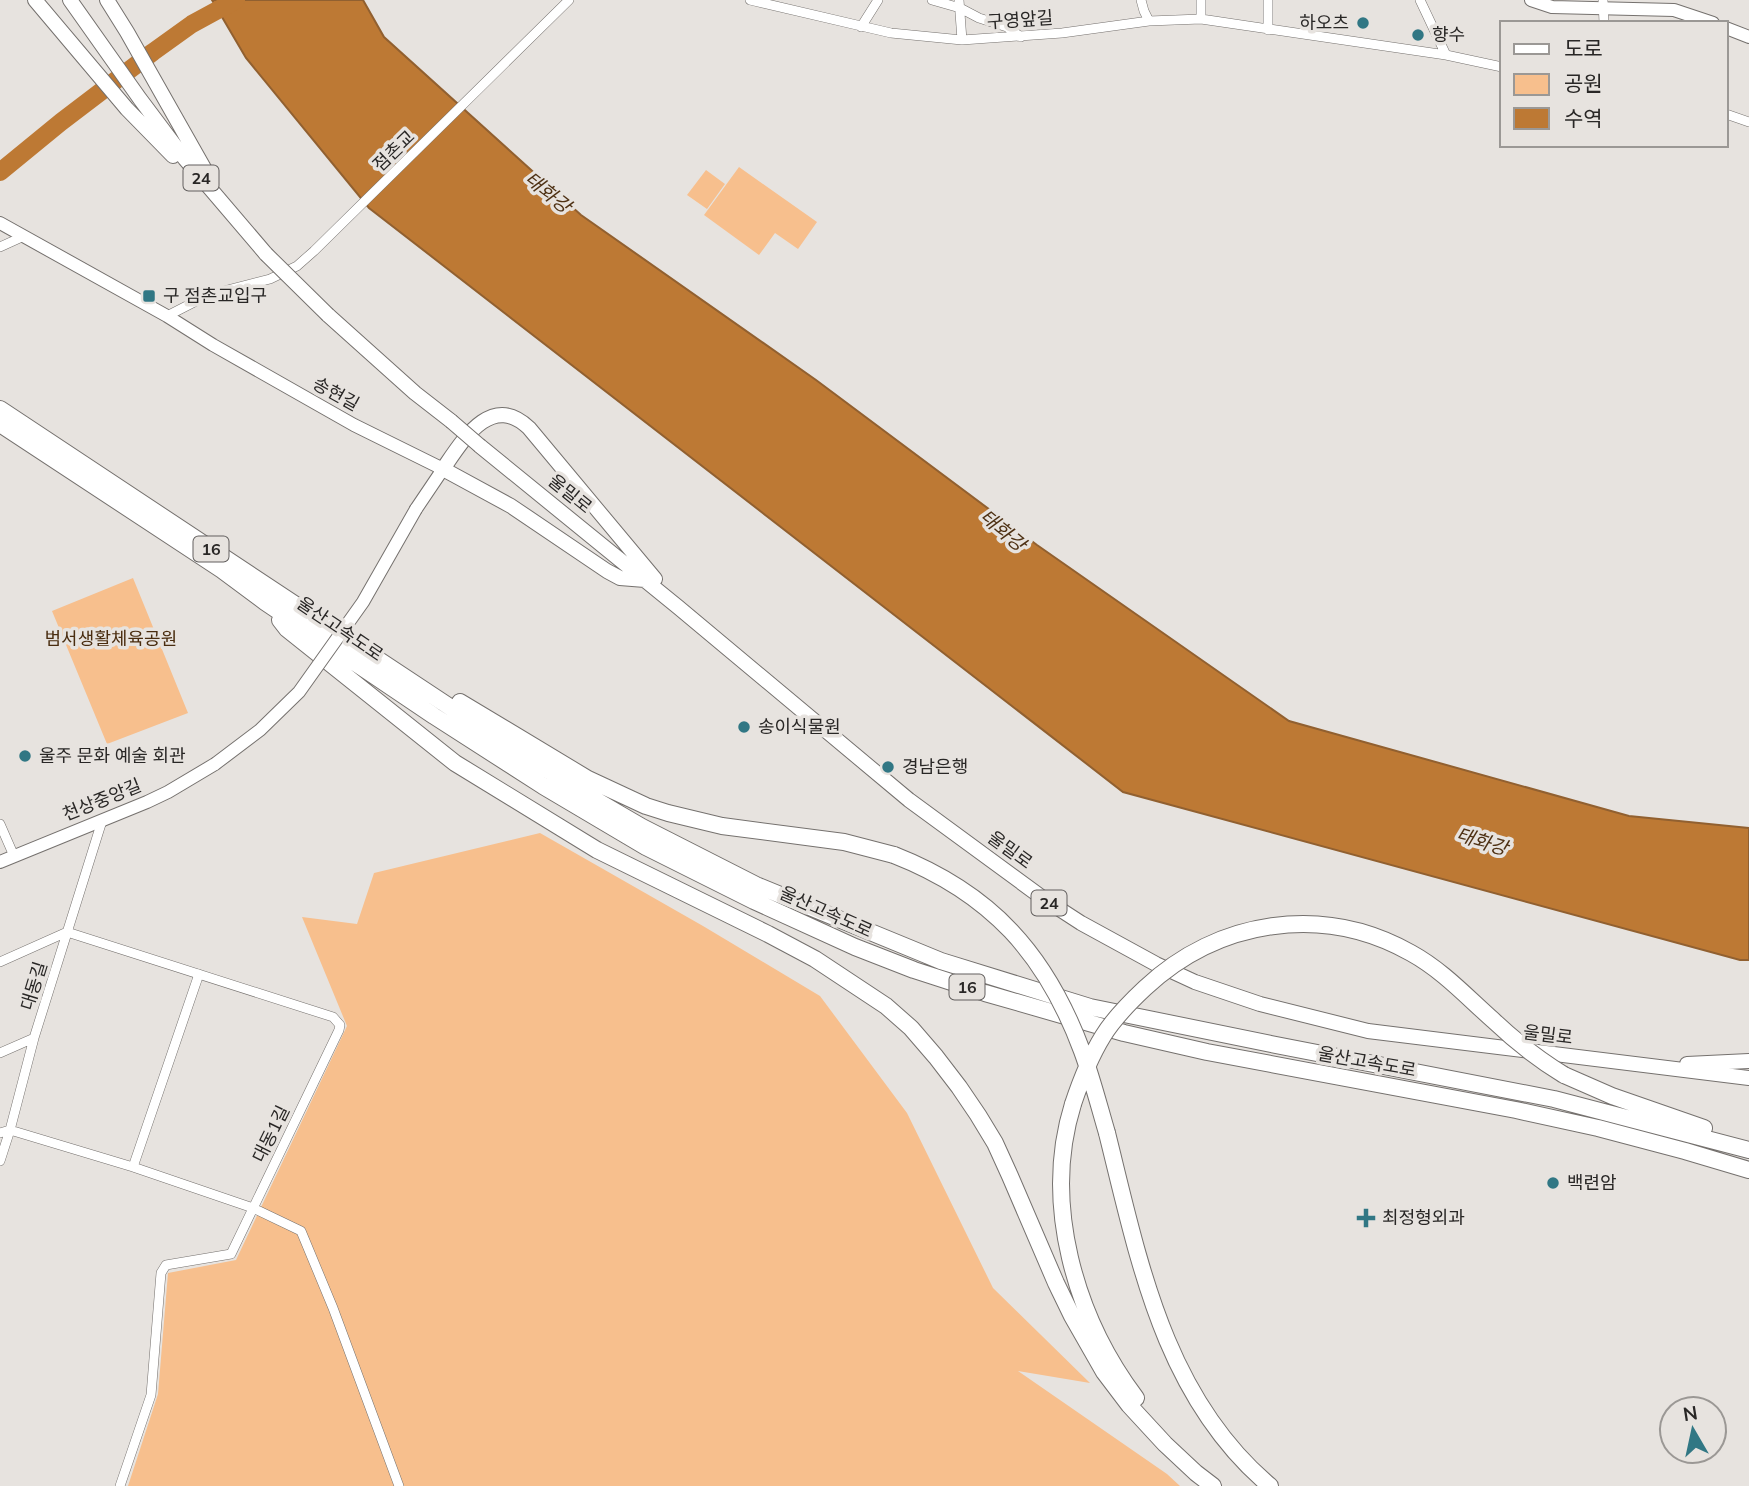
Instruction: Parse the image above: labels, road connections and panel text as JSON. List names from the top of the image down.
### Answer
{
  "streets": {
    "highway": ["16", "울산고속도로"],
    "main road": [
      "24",
      "송현길",
      "울밀로",
      "천상중앙길"
    ],
    "street": [
      "구영앞길",
      "점촌교",
      "대동길",
      "대동1길"
    ]
  },
  "crossings": [
    ["점촌교", "송현길"],
    ["24", "울밀로"],
    ["송현길", "천상중앙길"],
    ["천상중앙길", "대동길"],
    ["대동길", "대동1길"]
  ],
  "water": ["태화강"],
  "parks": ["범서생활체육공원"],
  "places": {
    "other": [
      "하오츠",
      "향수",
      "송이식물원",
      "울주 문화 예술 회관",
      "경남은행",
      "백련암"
    ],
    "transit": ["구 점촌교입구"],
    "health": ["최정형외과"]
  },
  "legend": ["도로", "공원", "수역"],
  "north": "top"
}
